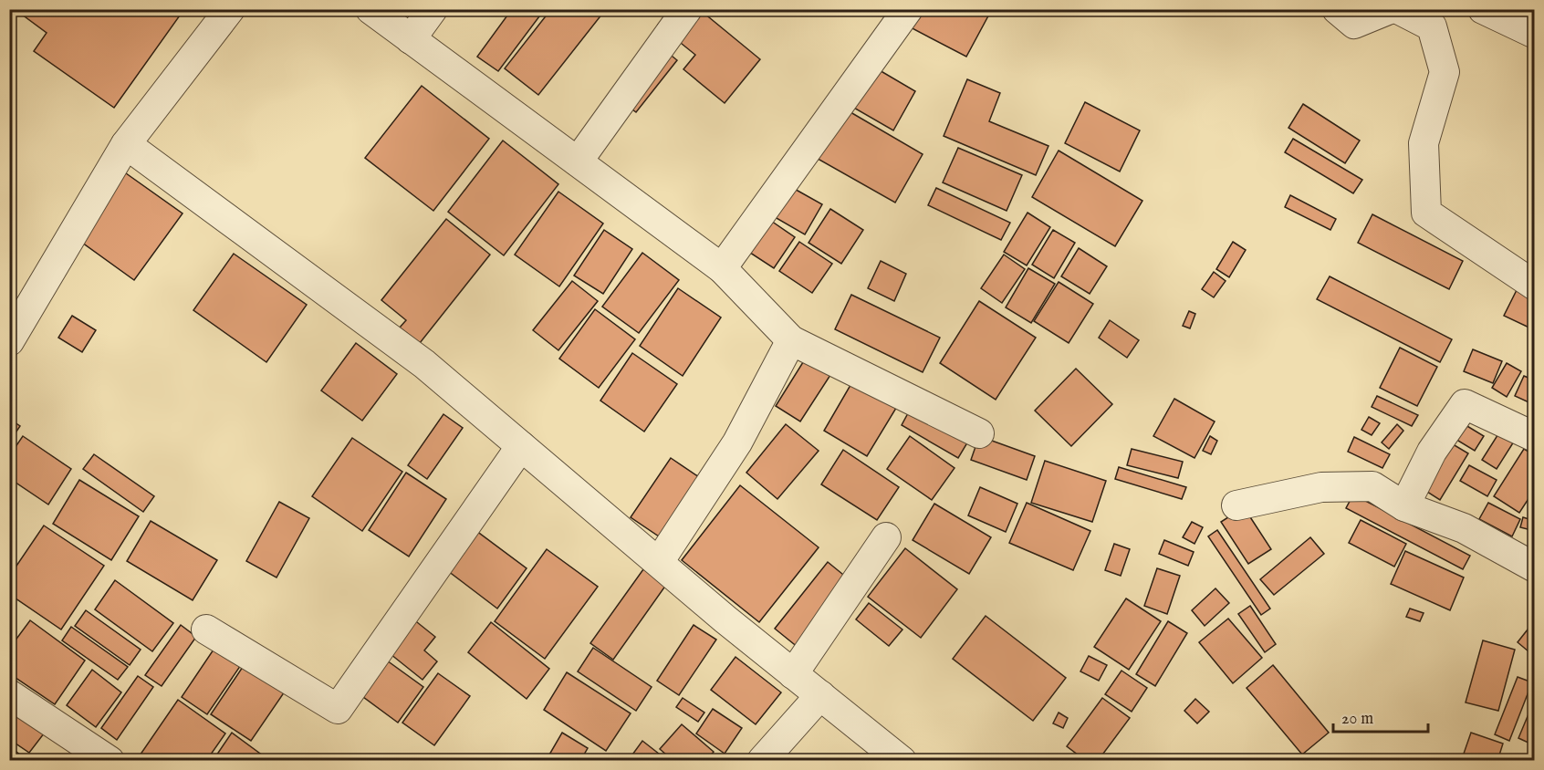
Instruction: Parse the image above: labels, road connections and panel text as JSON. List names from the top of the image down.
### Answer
{
  "scale_bar": "20 m"
}
